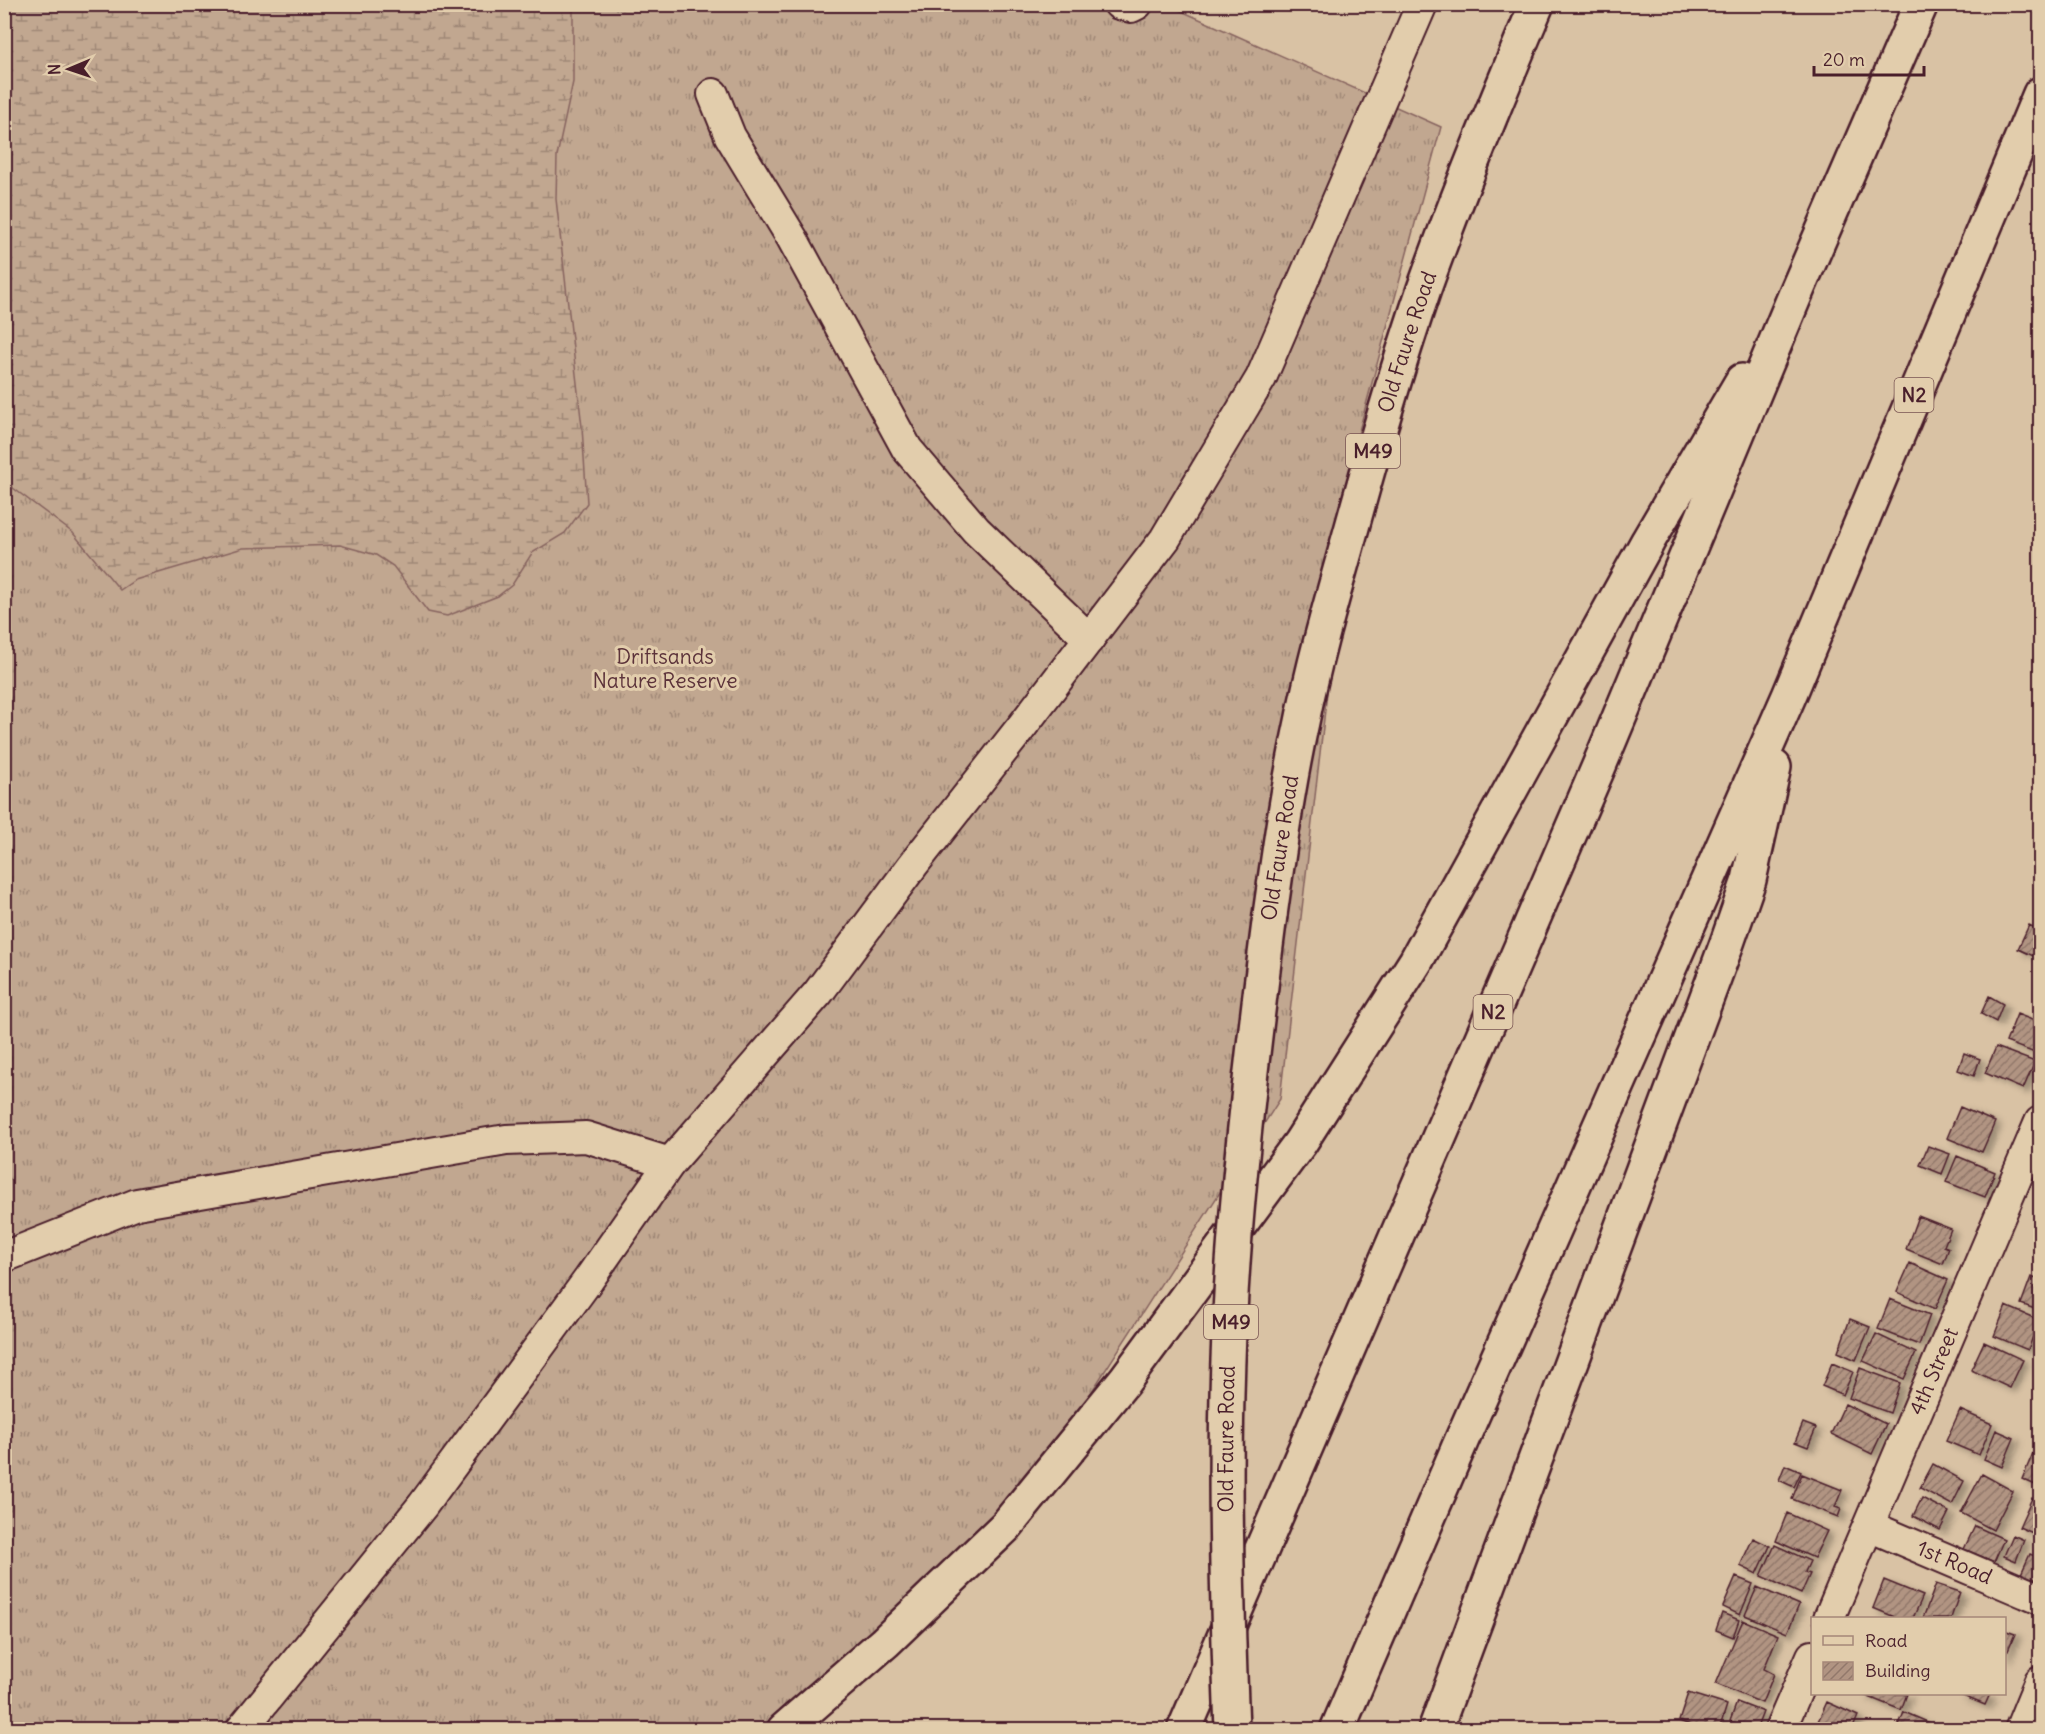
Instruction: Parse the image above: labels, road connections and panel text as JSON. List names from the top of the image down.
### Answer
{
  "streets": {
    "main road": ["Old Faure Road", "N2", "M49"],
    "street": ["4th Street", "1st Road"]
  },
  "crossings": [
    ["4th Street", "1st Road"]
  ],
  "parks": ["Driftsands Nature Reserve"],
  "legend": ["Road", "Building"],
  "scale_bar": "20 m",
  "north": "left"
}
